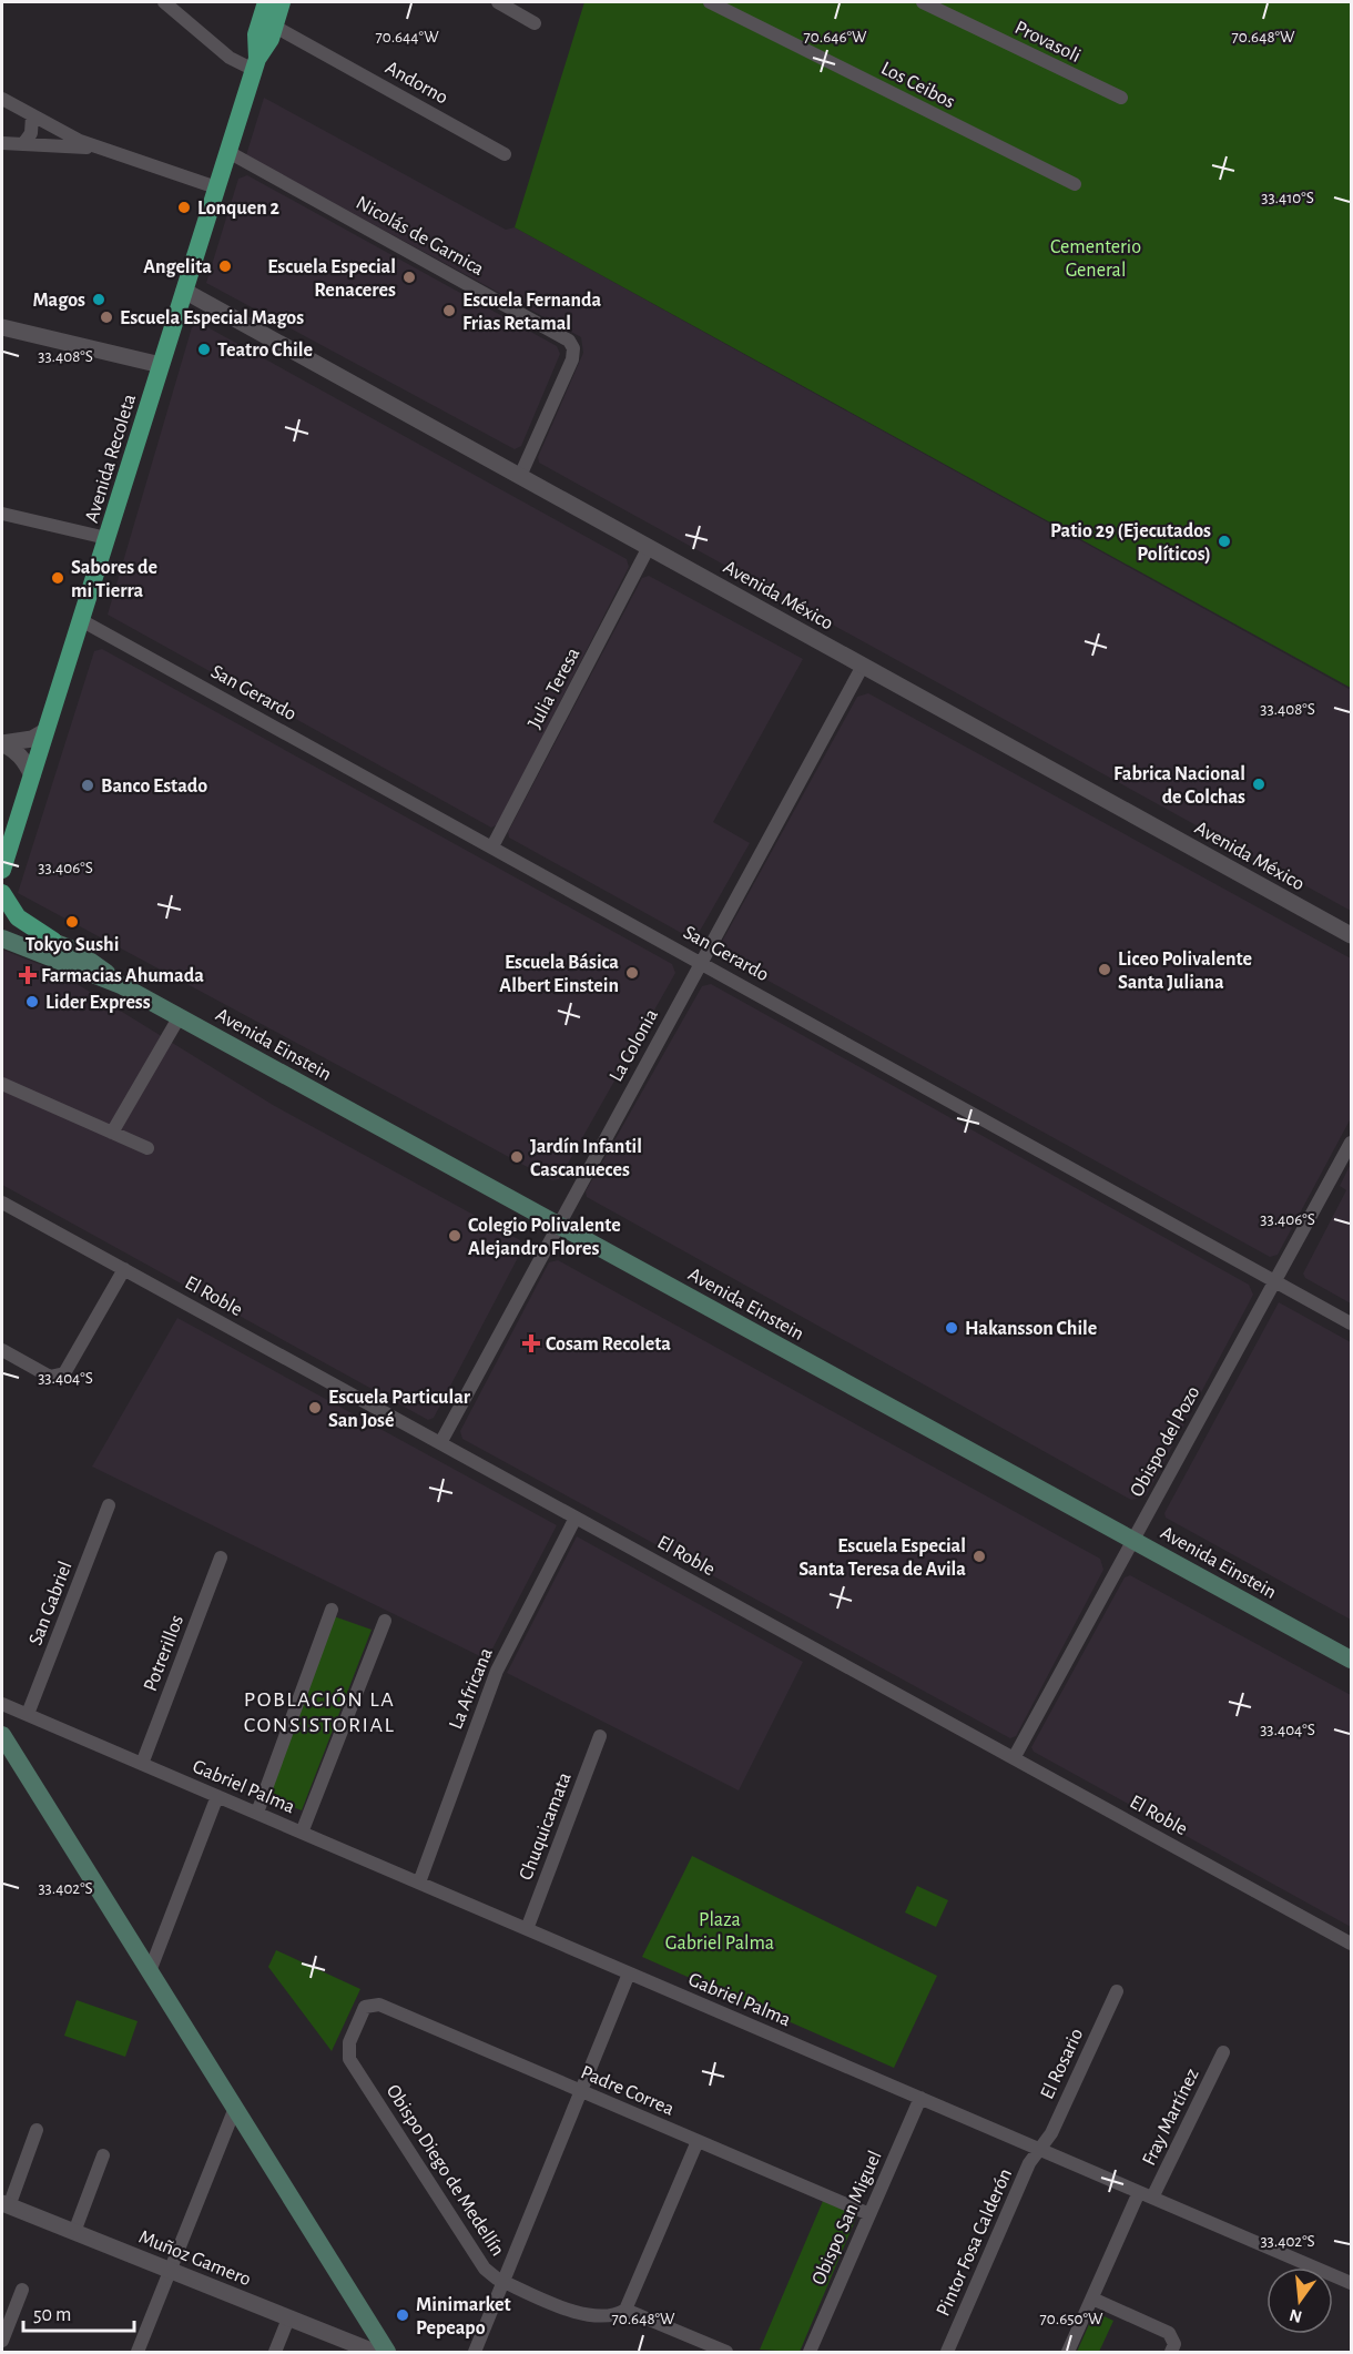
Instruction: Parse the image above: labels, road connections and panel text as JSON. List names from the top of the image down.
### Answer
{
  "streets": {
    "main road": ["Avenida Recoleta", "Avenida Einstein"],
    "street": [
      "Provasoli",
      "Andorno",
      "Los Ceibos",
      "Nicolás de Garnica",
      "Avenida México",
      "Julia Teresa",
      "San Gerardo",
      "La Colonia",
      "El Roble",
      "Obispo del Pozo",
      "San Gabriel",
      "Potrerillos",
      "La Africana",
      "Gabriel Palma",
      "Chuquicamata",
      "El Rosario",
      "Padre Correa",
      "Fray Martínez",
      "Obispo Diego de Medellín",
      "Obispo San Miguel",
      "Pintor Fosa Calderón",
      "Muñoz Gamero"
    ]
  },
  "crossings": [
    ["Andorno", "Avenida Recoleta"],
    ["Nicolás de Garnica", "Avenida Recoleta"],
    ["Nicolás de Garnica", "Avenida México"],
    ["Avenida Recoleta", "Avenida México"],
    ["Avenida Recoleta", "San Gerardo"],
    ["Avenida México", "Julia Teresa"],
    ["Avenida México", "La Colonia"],
    ["Julia Teresa", "San Gerardo"],
    ["San Gerardo", "La Colonia"],
    ["San Gerardo", "Obispo del Pozo"],
    ["Avenida Einstein", "La Colonia"],
    ["Avenida Einstein", "Obispo del Pozo"],
    ["La Colonia", "El Roble"],
    ["El Roble", "Obispo del Pozo"],
    ["El Roble", "La Africana"],
    ["San Gabriel", "Gabriel Palma"],
    ["Potrerillos", "Gabriel Palma"],
    ["La Africana", "Gabriel Palma"],
    ["Gabriel Palma", "Chuquicamata"],
    ["Gabriel Palma", "El Rosario"],
    ["Gabriel Palma", "Fray Martínez"],
    ["Gabriel Palma", "Obispo San Miguel"],
    ["Gabriel Palma", "Pintor Fosa Calderón"],
    ["El Rosario", "Pintor Fosa Calderón"],
    ["Padre Correa", "Obispo Diego de Medellín"],
    ["Padre Correa", "Obispo San Miguel"]
  ],
  "districts": ["POBLACIÓN LA CONSISTORIAL"],
  "parks": ["Cementerio General", "Plaza Gabriel Palma"],
  "places": {
    "other": [
      "Lonquen 2",
      "Angelita",
      "Escuela Especial Renaceres",
      "Magos",
      "Escuela Fernanda Frias Retamal",
      "Escuela Especial Magos",
      "Teatro Chile",
      "Patio 29 (Ejecutados Políticos)",
      "Sabores de mi Tierra",
      "Fabrica Nacional de Colchas",
      "Banco Estado",
      "Tokyo Sushi",
      "Liceo Polivalente Santa Juliana",
      "Escuela Básica Albert Einstein",
      "Lider Express",
      "Jardín Infantil Cascanueces",
      "Colegio Polivalente Alejandro Flores",
      "Hakansson Chile",
      "Escuela Particular San José",
      "Escuela Especial Santa Teresa de Avila",
      "Minimarket Pepeapo"
    ],
    "health": ["Farmacias Ahumada", "Cosam Recoleta"]
  },
  "scale_bar": "50 m",
  "north": "bottom",
  "coordinates": [
    "70.644°W",
    "70.646°W",
    "70.648°W",
    "33.410°S",
    "33.408°S",
    "33.406°S",
    "33.404°S",
    "33.402°S",
    "70.650°W"
  ]
}
